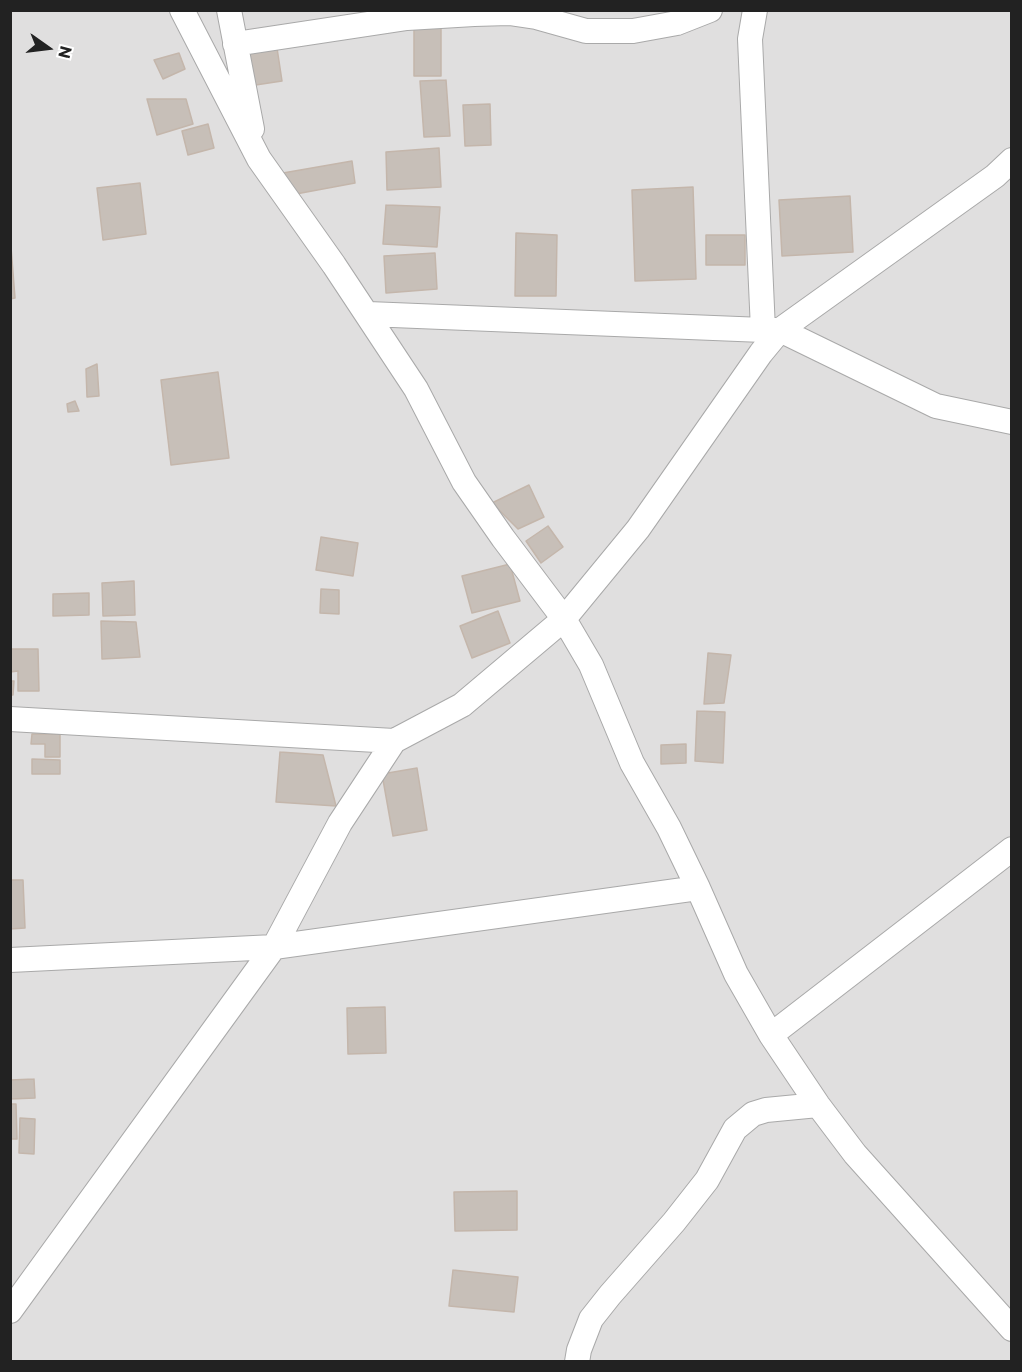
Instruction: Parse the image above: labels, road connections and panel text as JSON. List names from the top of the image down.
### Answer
{
  "north": "right"
}
